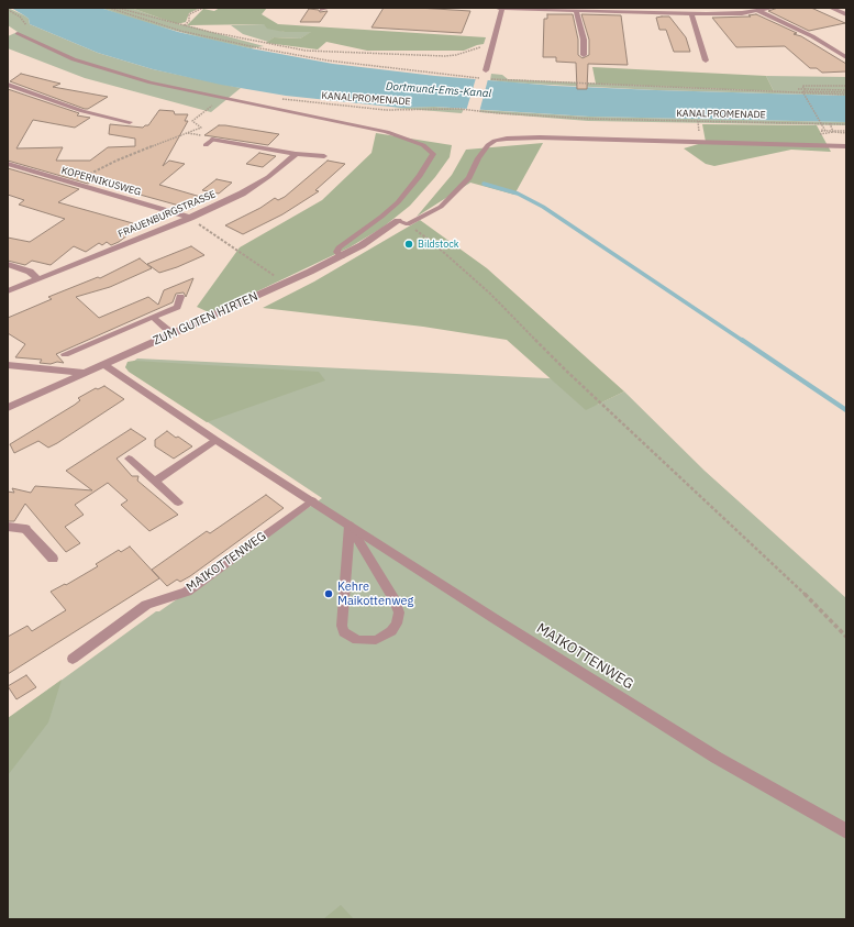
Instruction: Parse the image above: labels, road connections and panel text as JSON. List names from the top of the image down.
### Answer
{
  "streets": {
    "street": [
      "KOPERNIKUSWEG",
      "FRAUENBURGSTRASSE",
      "ZUM GUTEN HIRTEN",
      "MAIKOTTENWEG"
    ],
    "path": ["KANALPROMENADE"]
  },
  "crossings": [
    ["KOPERNIKUSWEG", "FRAUENBURGSTRASSE"],
    ["ZUM GUTEN HIRTEN", "MAIKOTTENWEG"]
  ],
  "water": ["Dortmund-Ems-Kanal"],
  "places": ["Bildstock", "Kehre Maikottenweg"]
}
